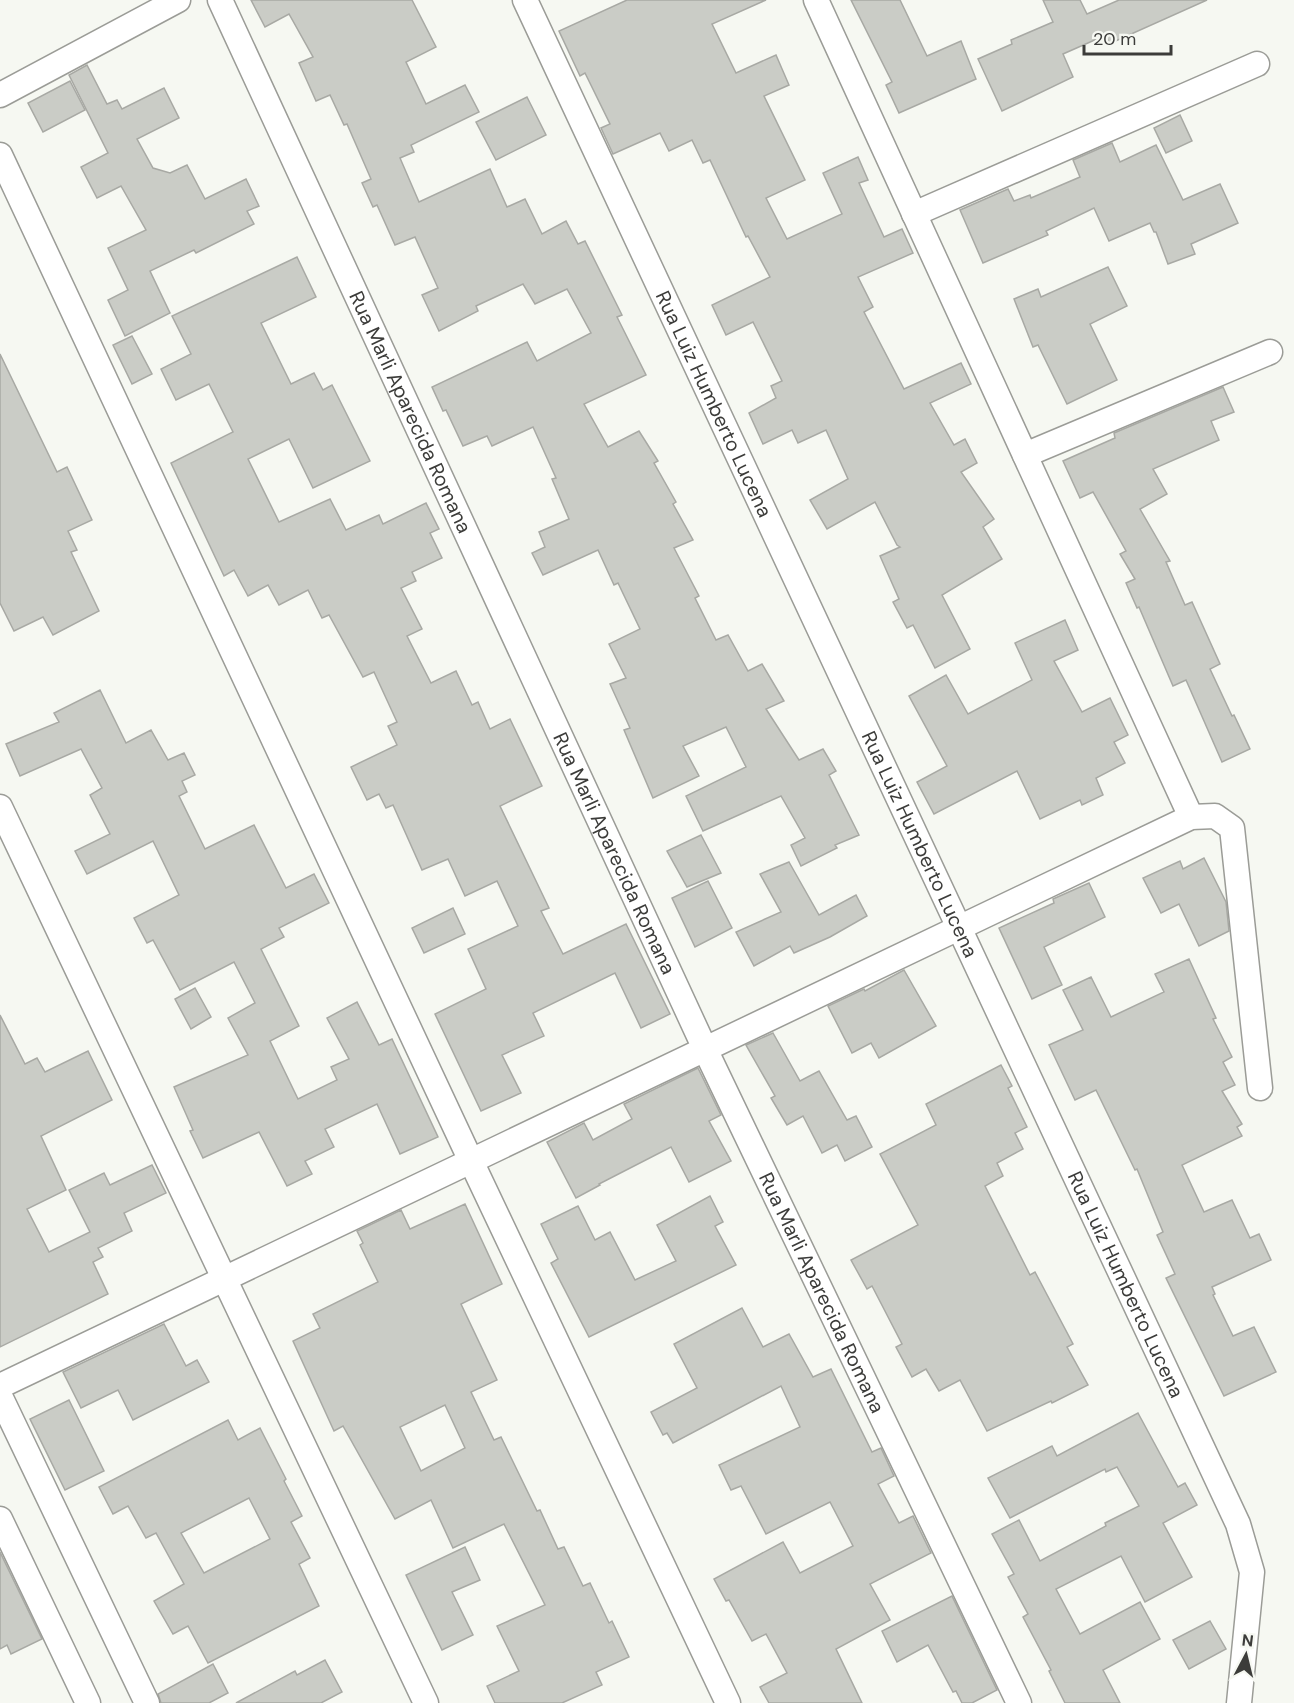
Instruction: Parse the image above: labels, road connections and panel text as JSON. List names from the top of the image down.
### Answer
{
  "streets": {
    "street": ["Rua Luiz Humberto Lucena", "Rua Marli Aparecida Romana"]
  },
  "scale_bar": "20 m",
  "north": "top"
}
